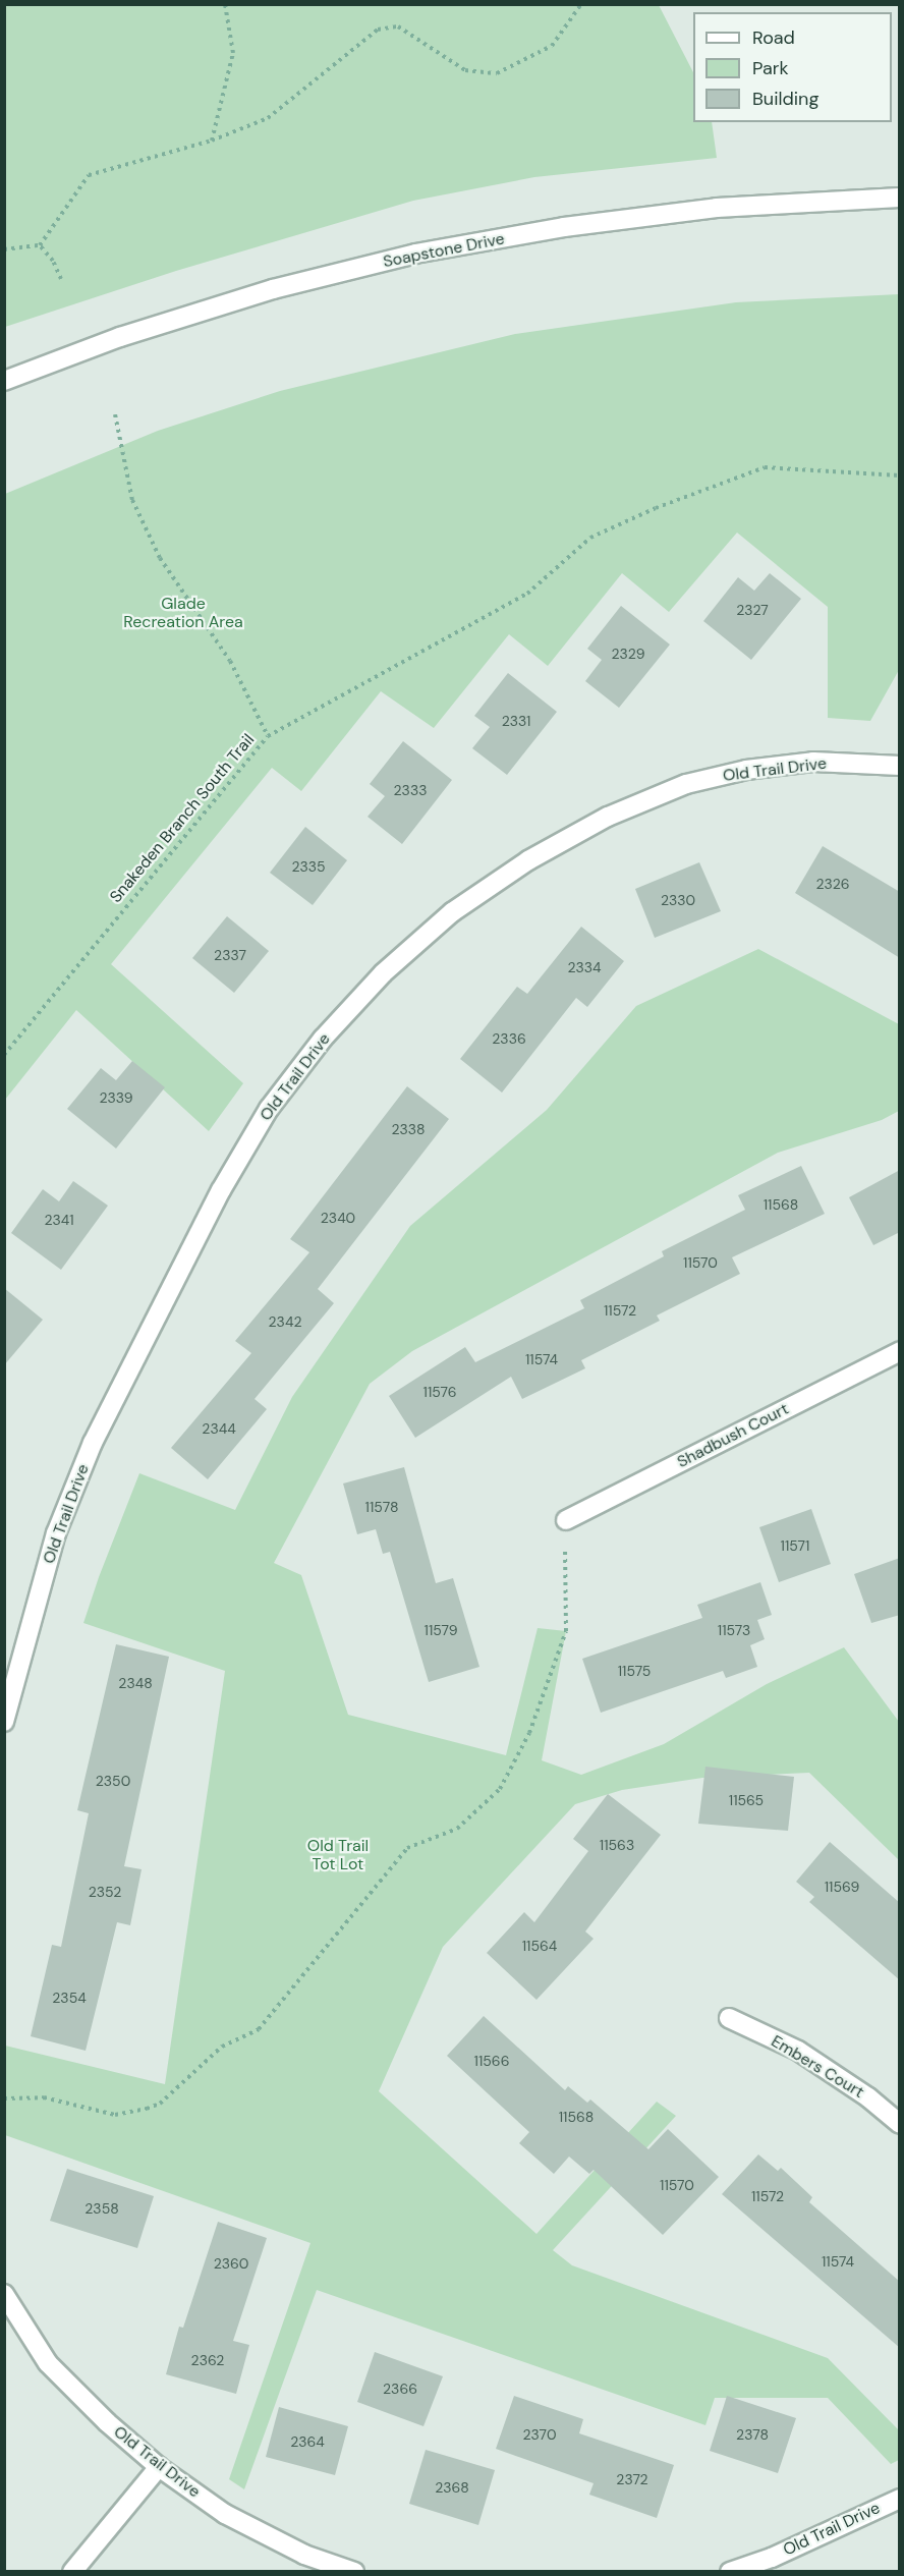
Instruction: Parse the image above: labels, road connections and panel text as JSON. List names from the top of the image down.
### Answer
{
  "streets": {
    "street": [
      "Soapstone Drive",
      "Old Trail Drive",
      "Shadbush Court",
      "Embers Court"
    ],
    "path": ["Snakeden Branch South Trail"]
  },
  "parks": ["Glade Recreation Area", "Old Trail Tot Lot"],
  "house_numbers": [
    "2327",
    "2329",
    "2331",
    "2333",
    "2335",
    "2326",
    "2330",
    "2337",
    "2334",
    "2336",
    "2339",
    "2338",
    "11568",
    "2340",
    "2341",
    "11570",
    "11572",
    "2342",
    "11574",
    "11576",
    "2344",
    "11578",
    "11571",
    "11579",
    "11573",
    "11575",
    "2348",
    "2350",
    "11565",
    "11563",
    "11569",
    "2352",
    "11564",
    "2354",
    "11566",
    "11568",
    "11570",
    "11572",
    "2358",
    "11574",
    "2360",
    "2362",
    "2366",
    "2370",
    "2378",
    "2364",
    "2372",
    "2368"
  ],
  "legend": ["Road", "Park", "Building"]
}
